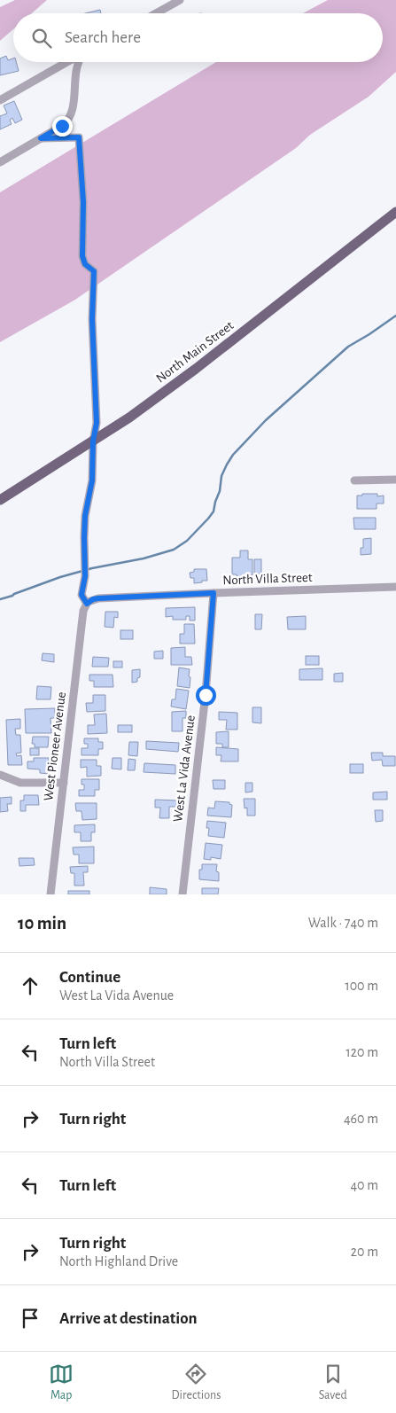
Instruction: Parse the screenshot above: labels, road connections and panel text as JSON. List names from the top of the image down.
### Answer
{
  "streets": {
    "main road": ["North Main Street"],
    "street": ["North Villa Street", "West Pioneer Avenue", "West La Vida Avenue"]
  },
  "crossings": [
    ["North Villa Street", "West Pioneer Avenue"],
    ["North Villa Street", "West La Vida Avenue"]
  ],
  "page": {
    "search": "Search here",
    "heading": ["10 min", "Walk · 740 m"],
    "list": [
      ["Continue", "West La Vida Avenue", "100 m"],
      ["Turn left", "North Villa Street", "120 m"],
      ["Turn right", "460 m"],
      ["Turn left", "40 m"],
      ["Turn right", "North Highland Drive", "20 m"],
      "Arrive at destination"
    ],
    "nav": ["Map", "Directions", "Saved"]
  }
}
